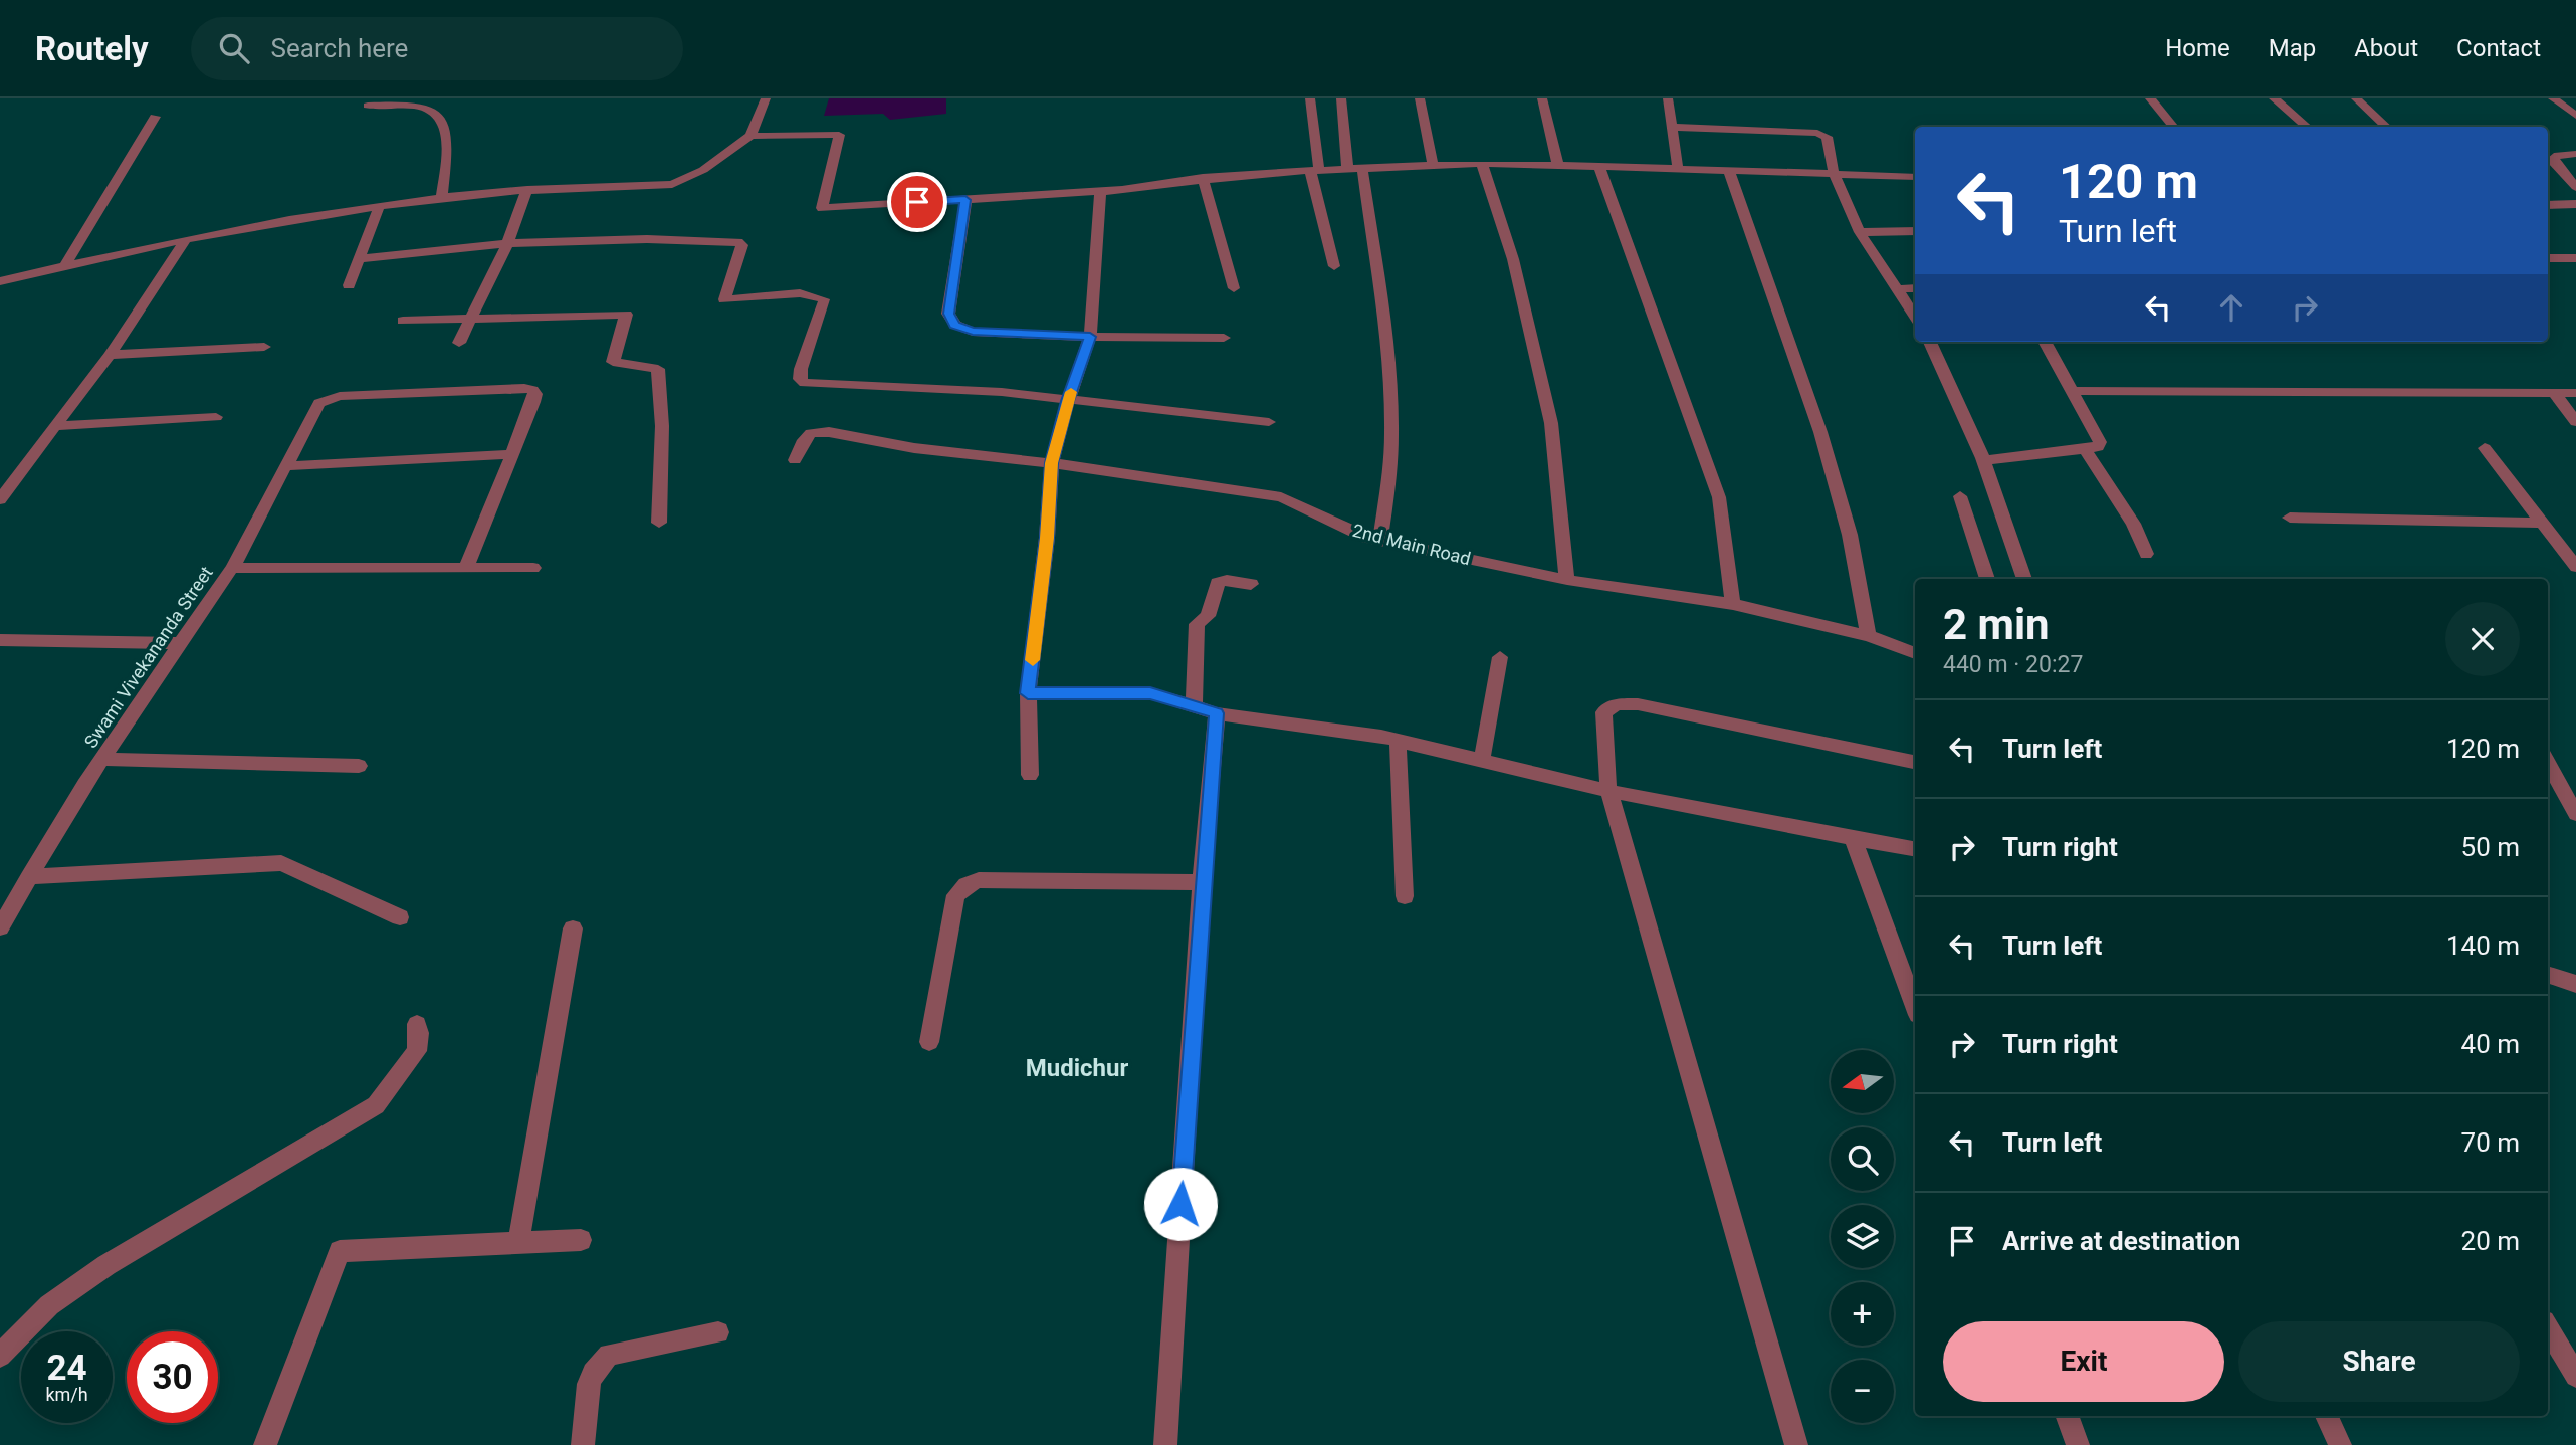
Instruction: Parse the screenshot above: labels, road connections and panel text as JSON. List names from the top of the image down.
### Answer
{
  "streets": {
    "street": ["2nd Main Road", "Swami Vivekananda Street"]
  },
  "districts": ["Mudichur"],
  "north": "left",
  "page": {
    "header": "Routely",
    "search": "Search here",
    "nav": [
      "Home",
      "Map",
      "About",
      "Contact"
    ],
    "turn": ["120 m", "Turn left"],
    "heading": ["2 min", "440 m · 20:27"],
    "list": [
      {
        "name": "Turn left",
        "value": "120 m"
      },
      {
        "name": "Turn right",
        "value": "50 m"
      },
      {
        "name": "Turn left",
        "value": "140 m"
      },
      {
        "name": "Turn right",
        "value": "40 m"
      },
      {
        "name": "Turn left",
        "value": "70 m"
      },
      {
        "name": "Arrive at destination",
        "value": "20 m"
      }
    ],
    "map_buttons": ["+", "−"],
    "buttons": ["Exit", "Share"],
    "speed": "24 km/h",
    "limit": "30"
  }
}
